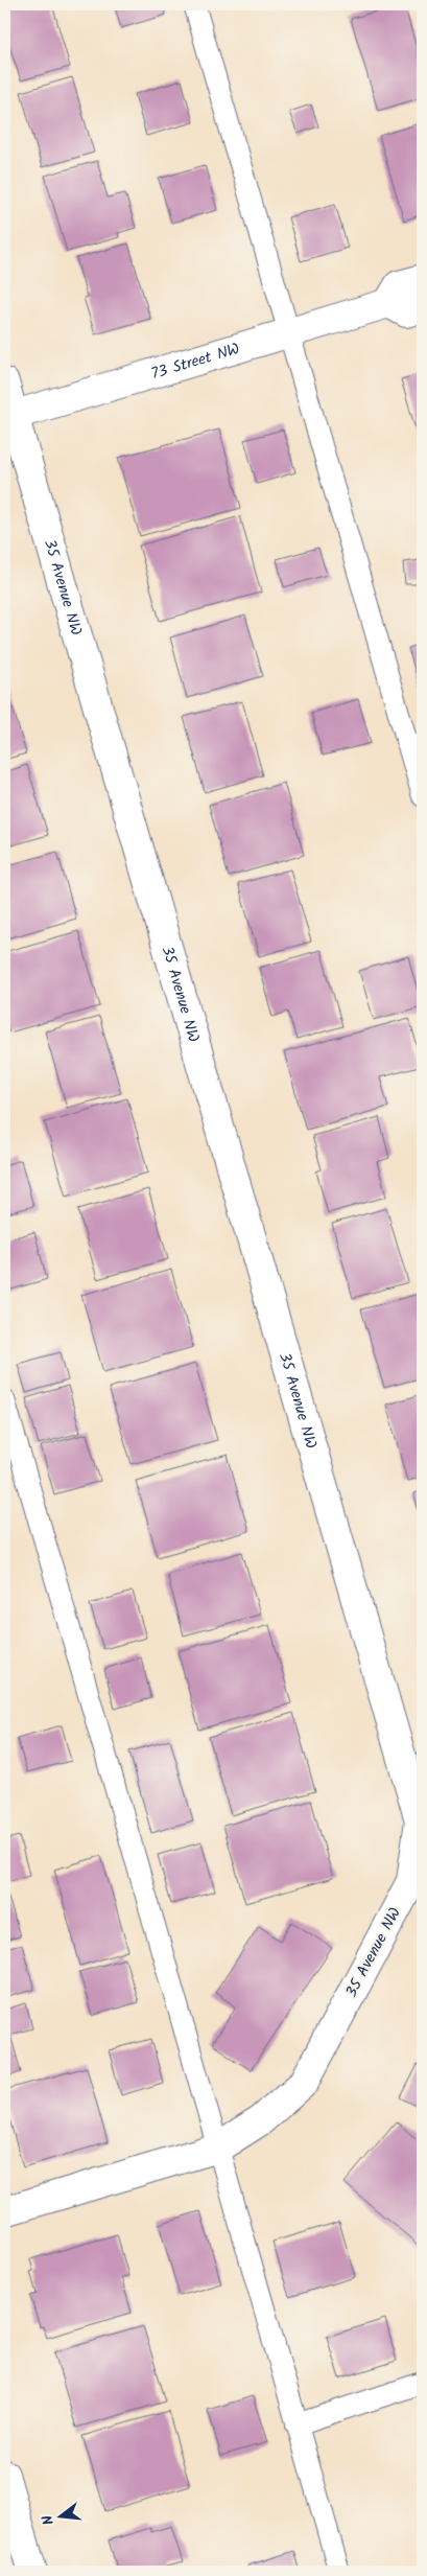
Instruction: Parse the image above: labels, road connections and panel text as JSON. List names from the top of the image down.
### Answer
{
  "streets": {
    "street": ["73 Street NW", "35 Avenue NW"]
  },
  "crossings": [
    ["73 Street NW", "35 Avenue NW"]
  ],
  "north": "left"
}
